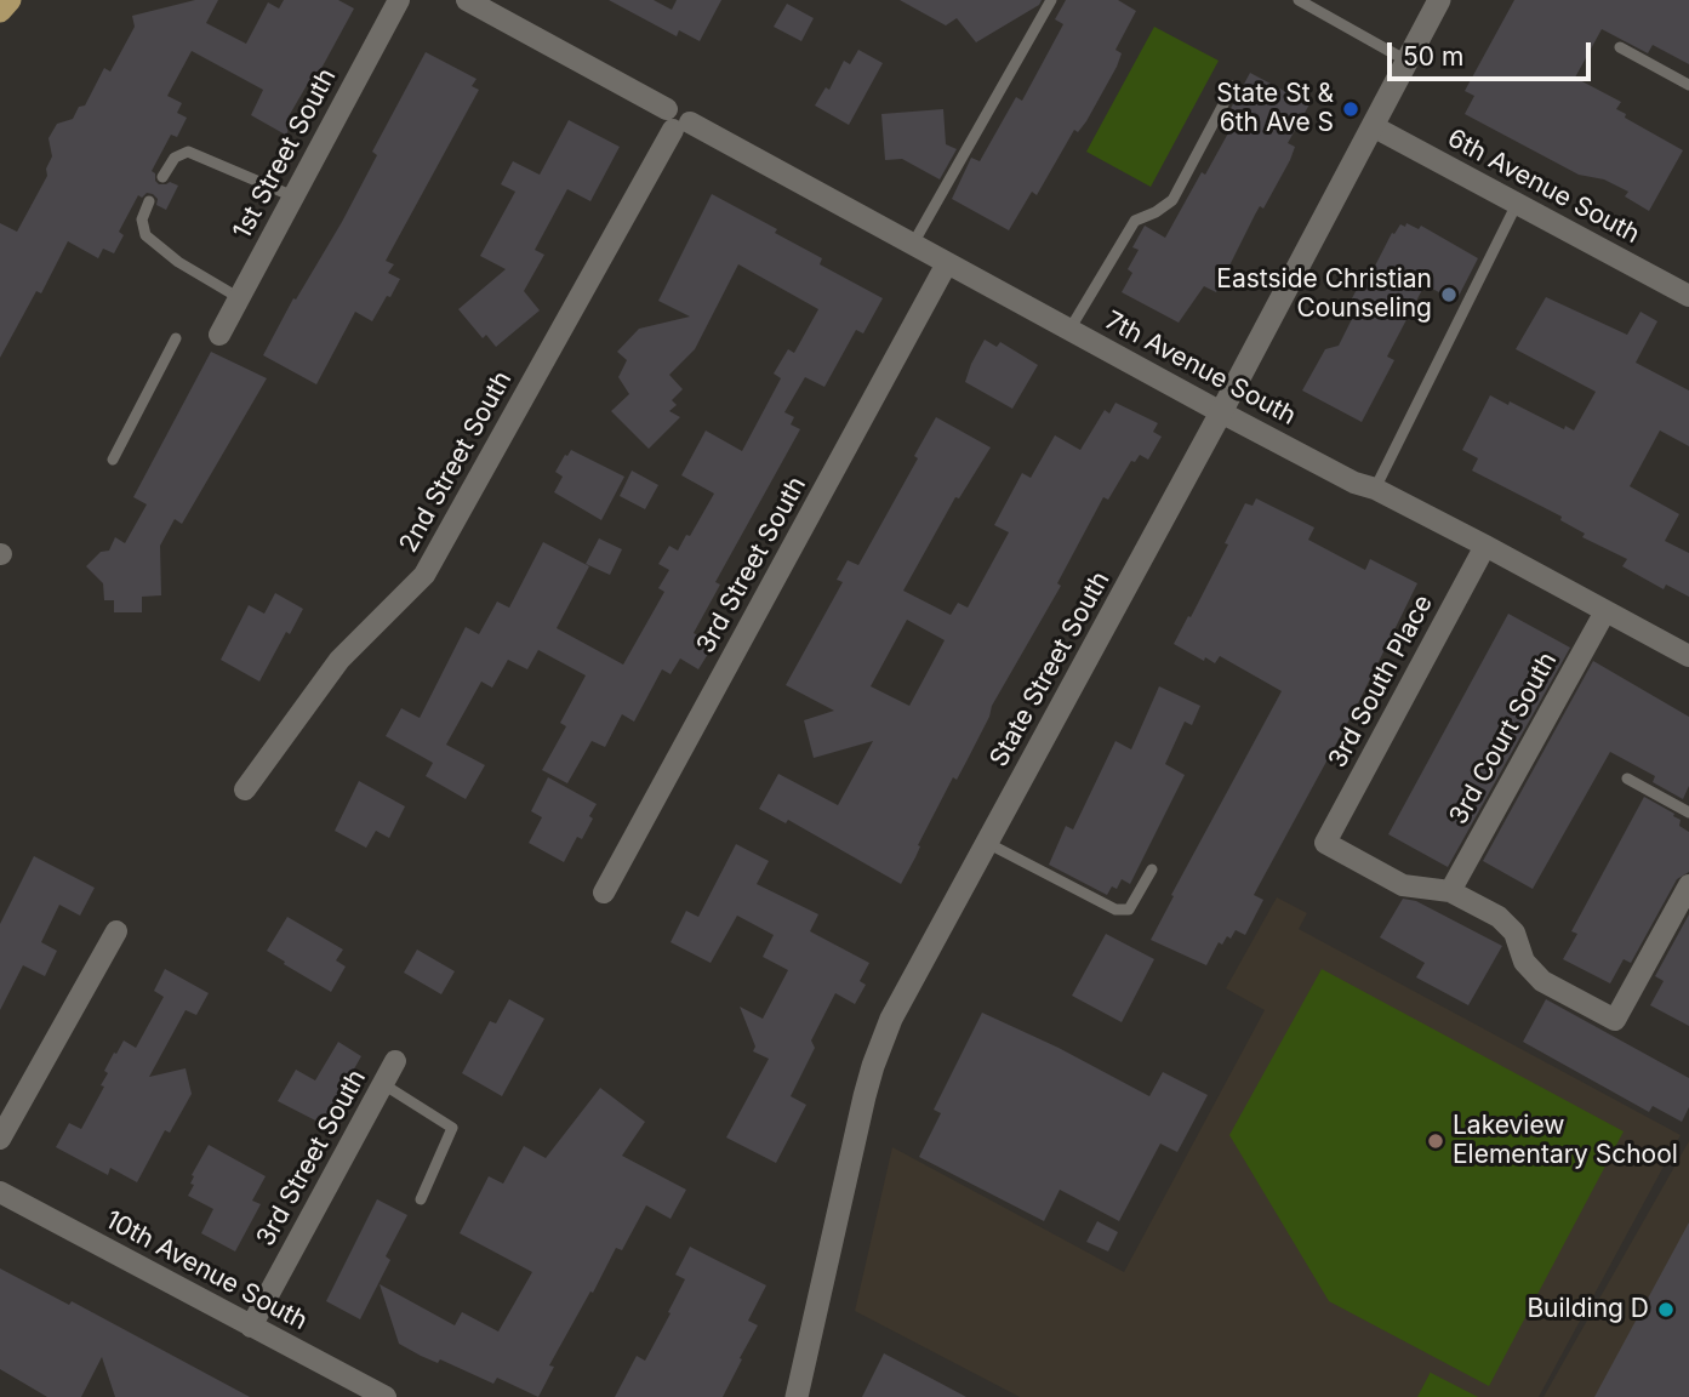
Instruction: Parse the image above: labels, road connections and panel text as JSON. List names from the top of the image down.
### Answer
{
  "streets": {
    "street": [
      "1st Street South",
      "6th Avenue South",
      "7th Avenue South",
      "2nd Street South",
      "3rd Street South",
      "State Street South",
      "3rd South Place",
      "3rd Court South",
      "10th Avenue South"
    ]
  },
  "crossings": [
    ["6th Avenue South", "State Street South"],
    ["7th Avenue South", "2nd Street South"],
    ["7th Avenue South", "3rd Street South"],
    ["7th Avenue South", "State Street South"],
    ["7th Avenue South", "3rd South Place"],
    ["7th Avenue South", "3rd Court South"],
    ["3rd Street South", "10th Avenue South"],
    ["3rd South Place", "3rd Court South"]
  ],
  "places": [
    "State St & 6th Ave S",
    "Eastside Christian Counseling",
    "Lakeview Elementary School",
    "Building D"
  ],
  "scale_bar": "50 m"
}
